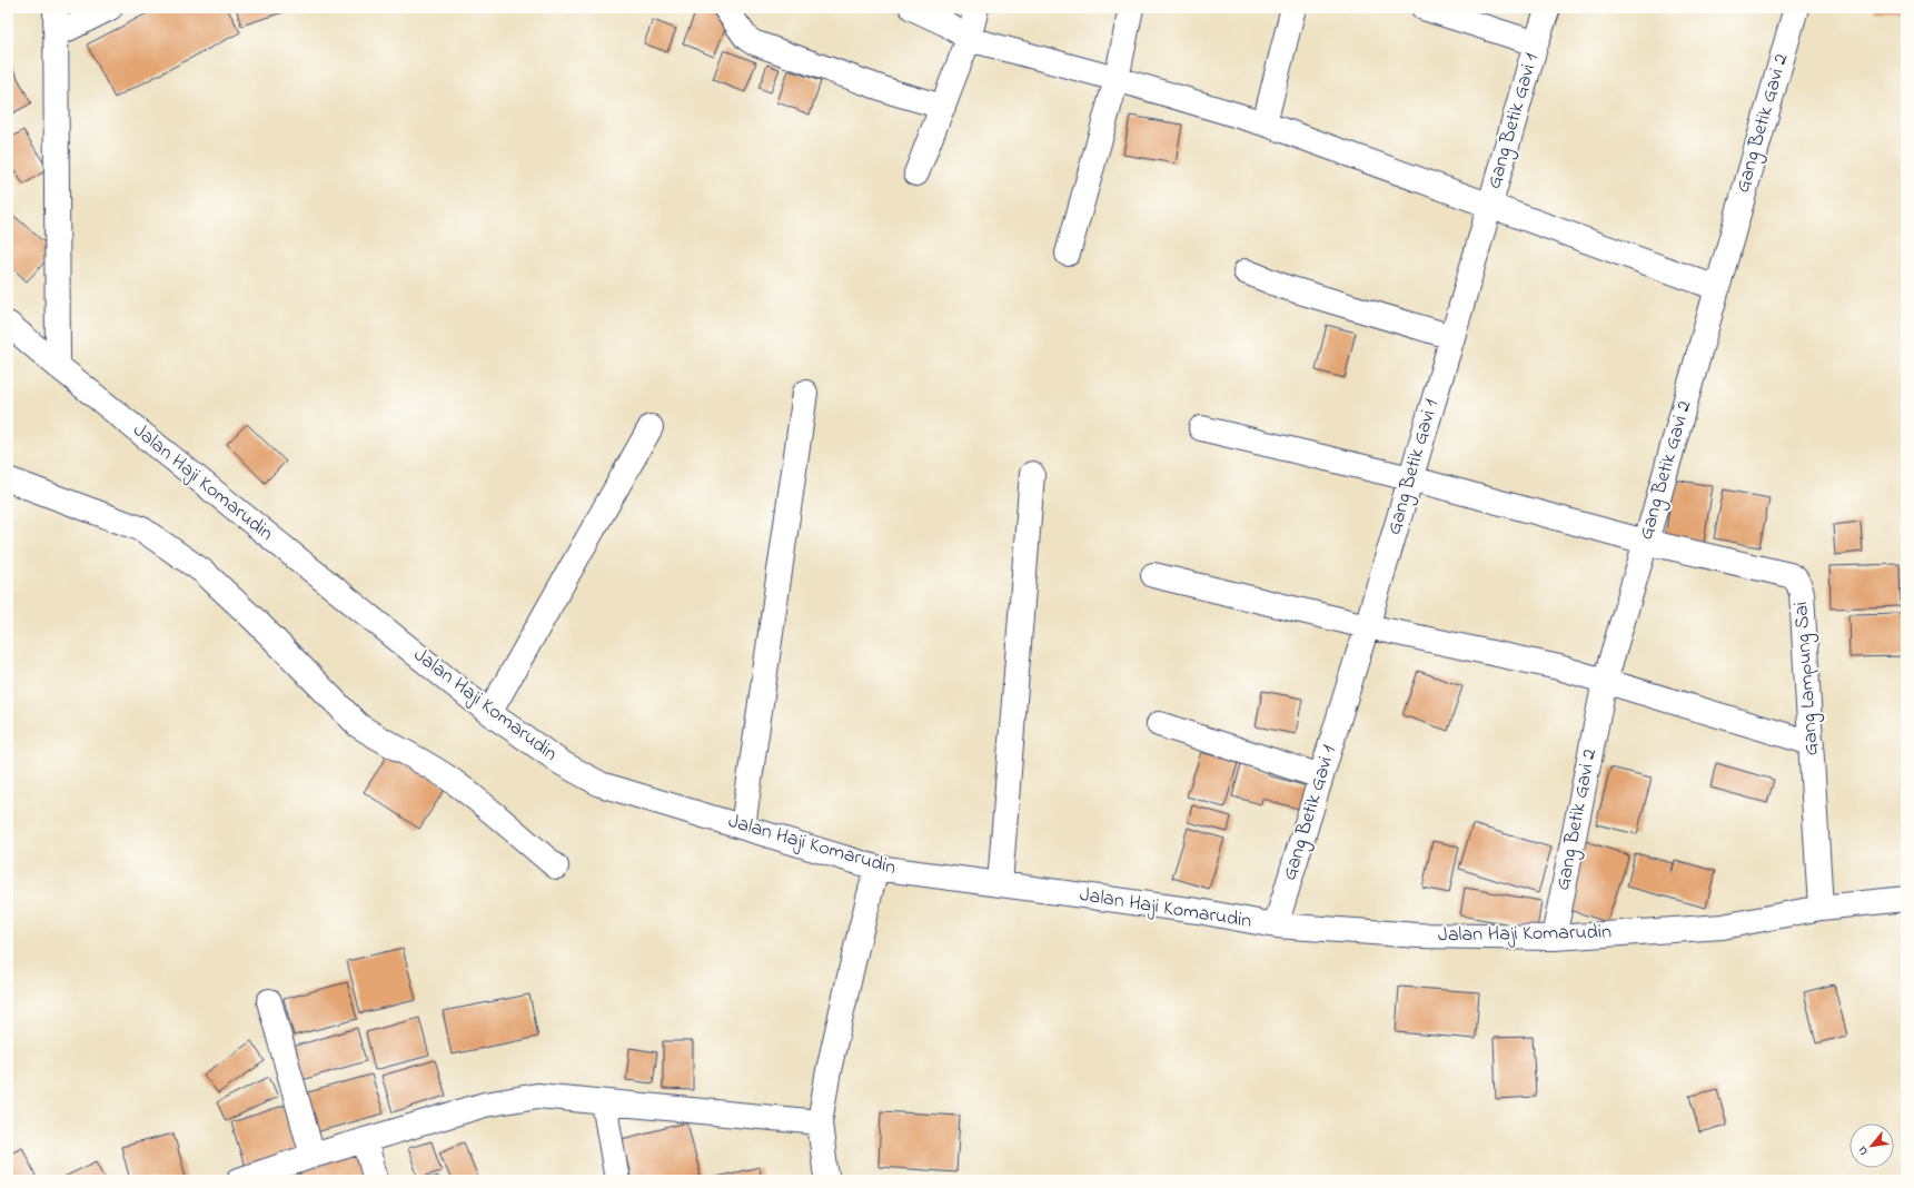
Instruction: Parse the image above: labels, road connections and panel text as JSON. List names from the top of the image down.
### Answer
{
  "streets": {
    "street": [
      "Gang Betik Gavi 1",
      "Gang Betik Gavi 2",
      "Jalan Haji Komarudin",
      "Gang Lampung Sai"
    ]
  },
  "crossings": [
    ["Gang Betik Gavi 1", "Jalan Haji Komarudin"],
    ["Gang Betik Gavi 1", "Gang Lampung Sai"],
    ["Gang Betik Gavi 2", "Jalan Haji Komarudin"],
    ["Gang Betik Gavi 2", "Gang Lampung Sai"],
    ["Jalan Haji Komarudin", "Gang Lampung Sai"]
  ],
  "north": "bottom left"
}
